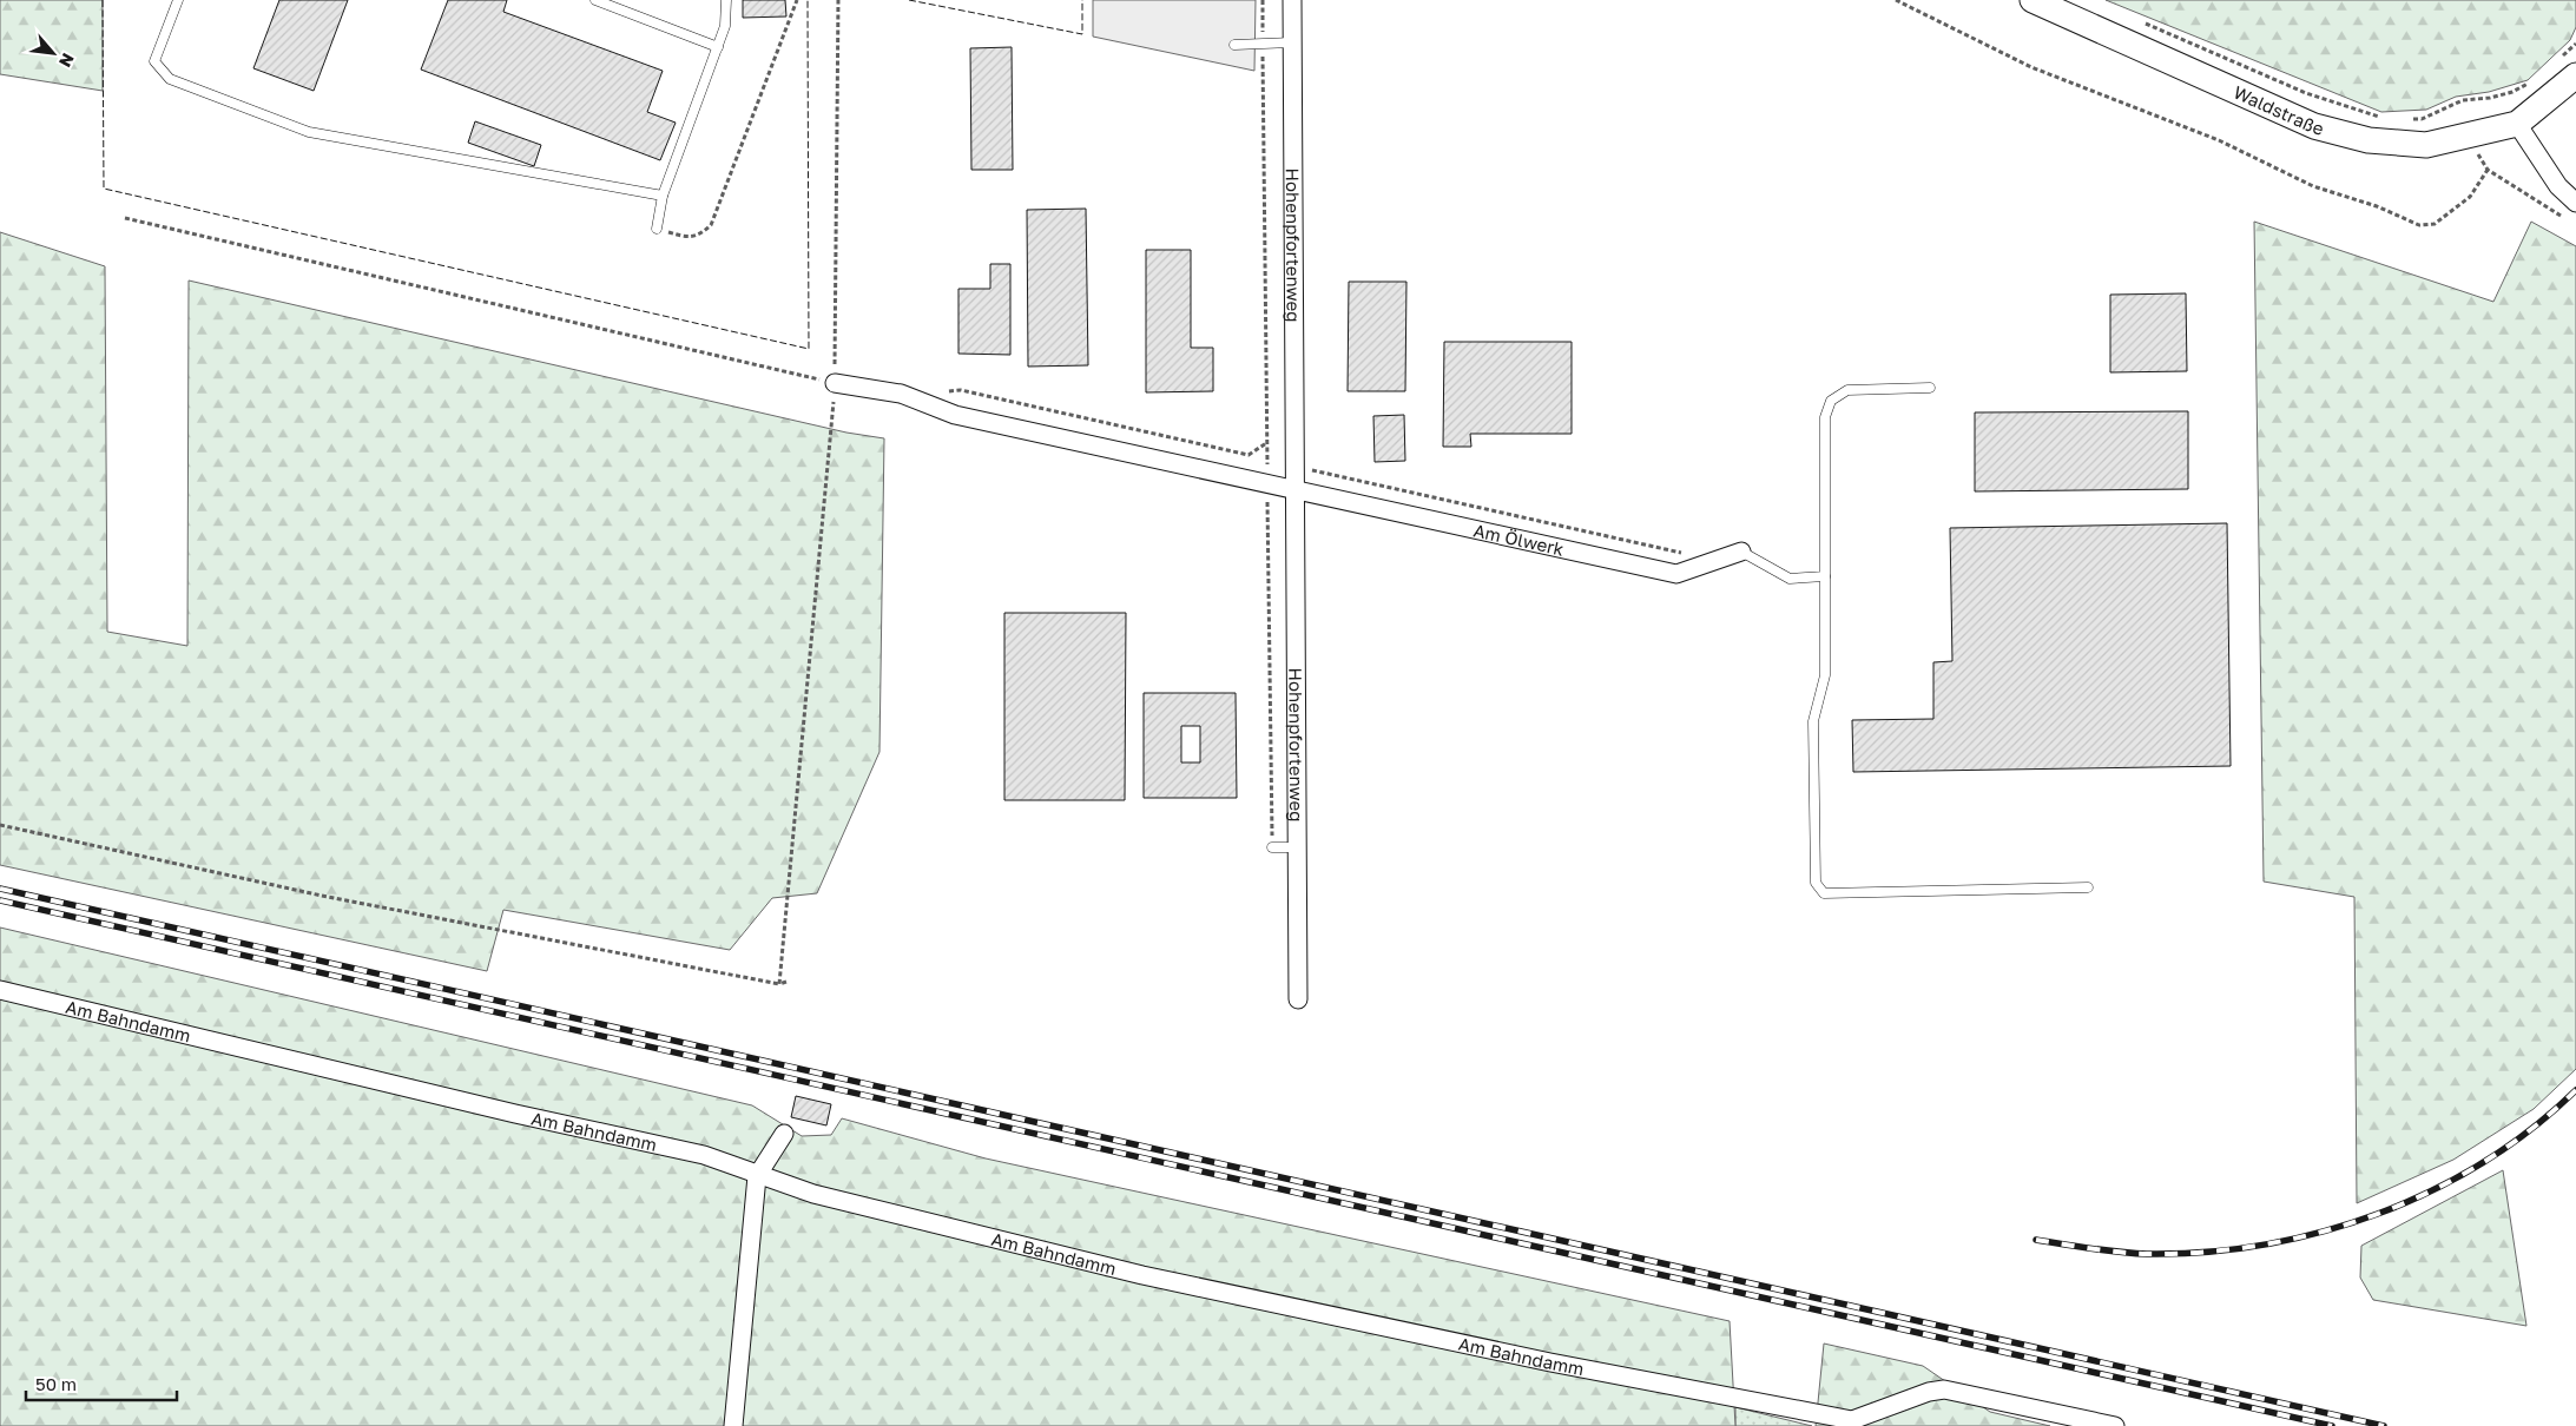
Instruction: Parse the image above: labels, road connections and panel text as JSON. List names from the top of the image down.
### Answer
{
  "streets": {
    "street": [
      "Waldstraße",
      "Hohenpfortenweg",
      "Am Ölwerk",
      "Am Bahndamm"
    ]
  },
  "crossings": [
    ["Hohenpfortenweg", "Am Ölwerk"]
  ],
  "scale_bar": "50 m",
  "north": "bottom right"
}
